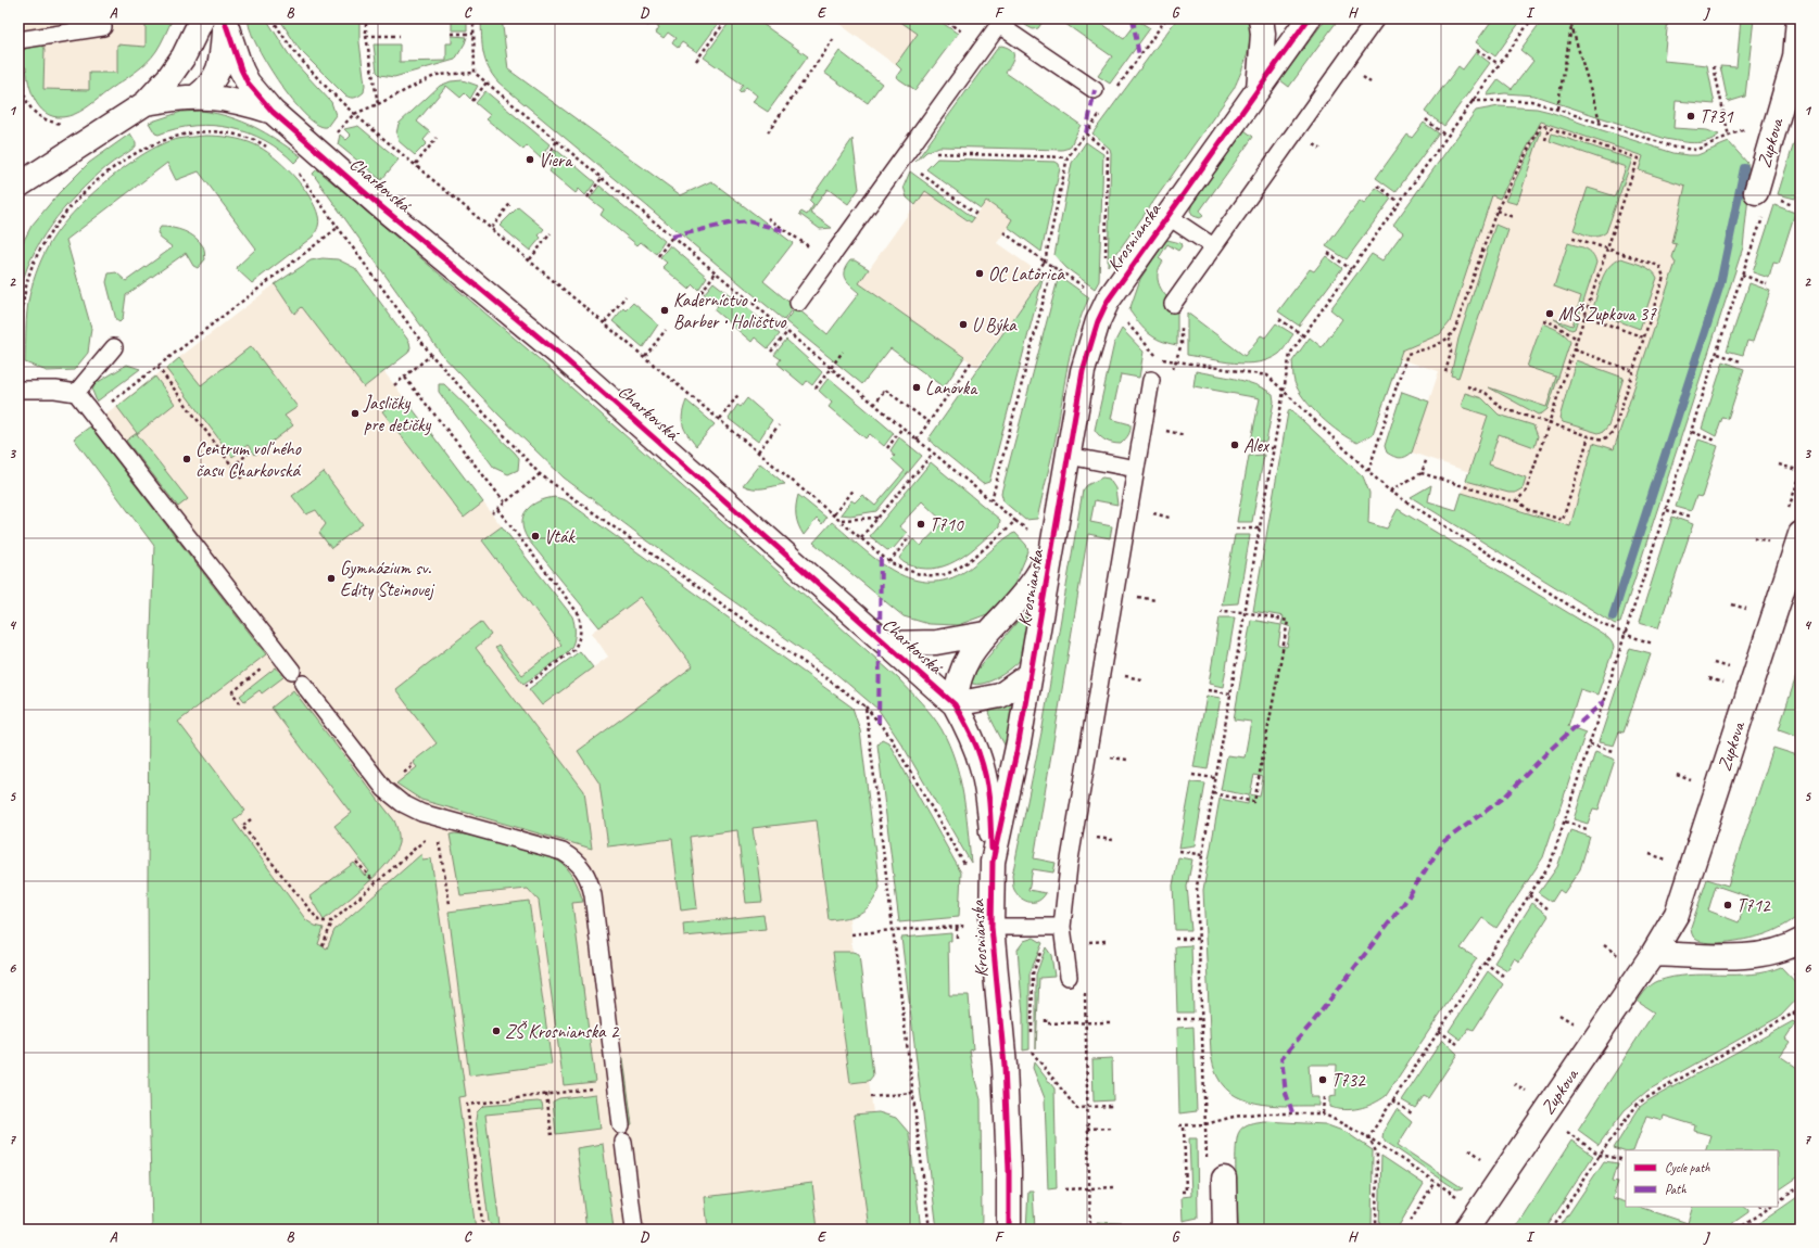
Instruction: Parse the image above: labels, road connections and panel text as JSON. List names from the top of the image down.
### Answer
{
  "streets": {
    "street": ["Zupkova", "Charkovská", "Krosnianska"]
  },
  "crossings": [
    ["Charkovská", "Krosnianska"]
  ],
  "places": [
    "T731",
    "Viera",
    "OC Latorica",
    "Kaderníctvo • Barber • Holičstvo",
    "MŠ Zupkova 37",
    "U Býka",
    "Lanovka",
    "Jasličky pre detičky",
    "Alex",
    "Centrum voľného času Charkovská",
    "T710",
    "Vták",
    "Gymnázium sv. Edity Steinovej",
    "T712",
    "ZŠ Krosnianska 2",
    "T732"
  ],
  "legend": ["Cycle path", "Path"],
  "grid": {
    "columns": [
      "A",
      "B",
      "C",
      "D",
      "E",
      "F",
      "G",
      "H",
      "I",
      "J"
    ],
    "rows": [
      "1",
      "2",
      "3",
      "4",
      "5",
      "6",
      "7"
    ]
  }
}
